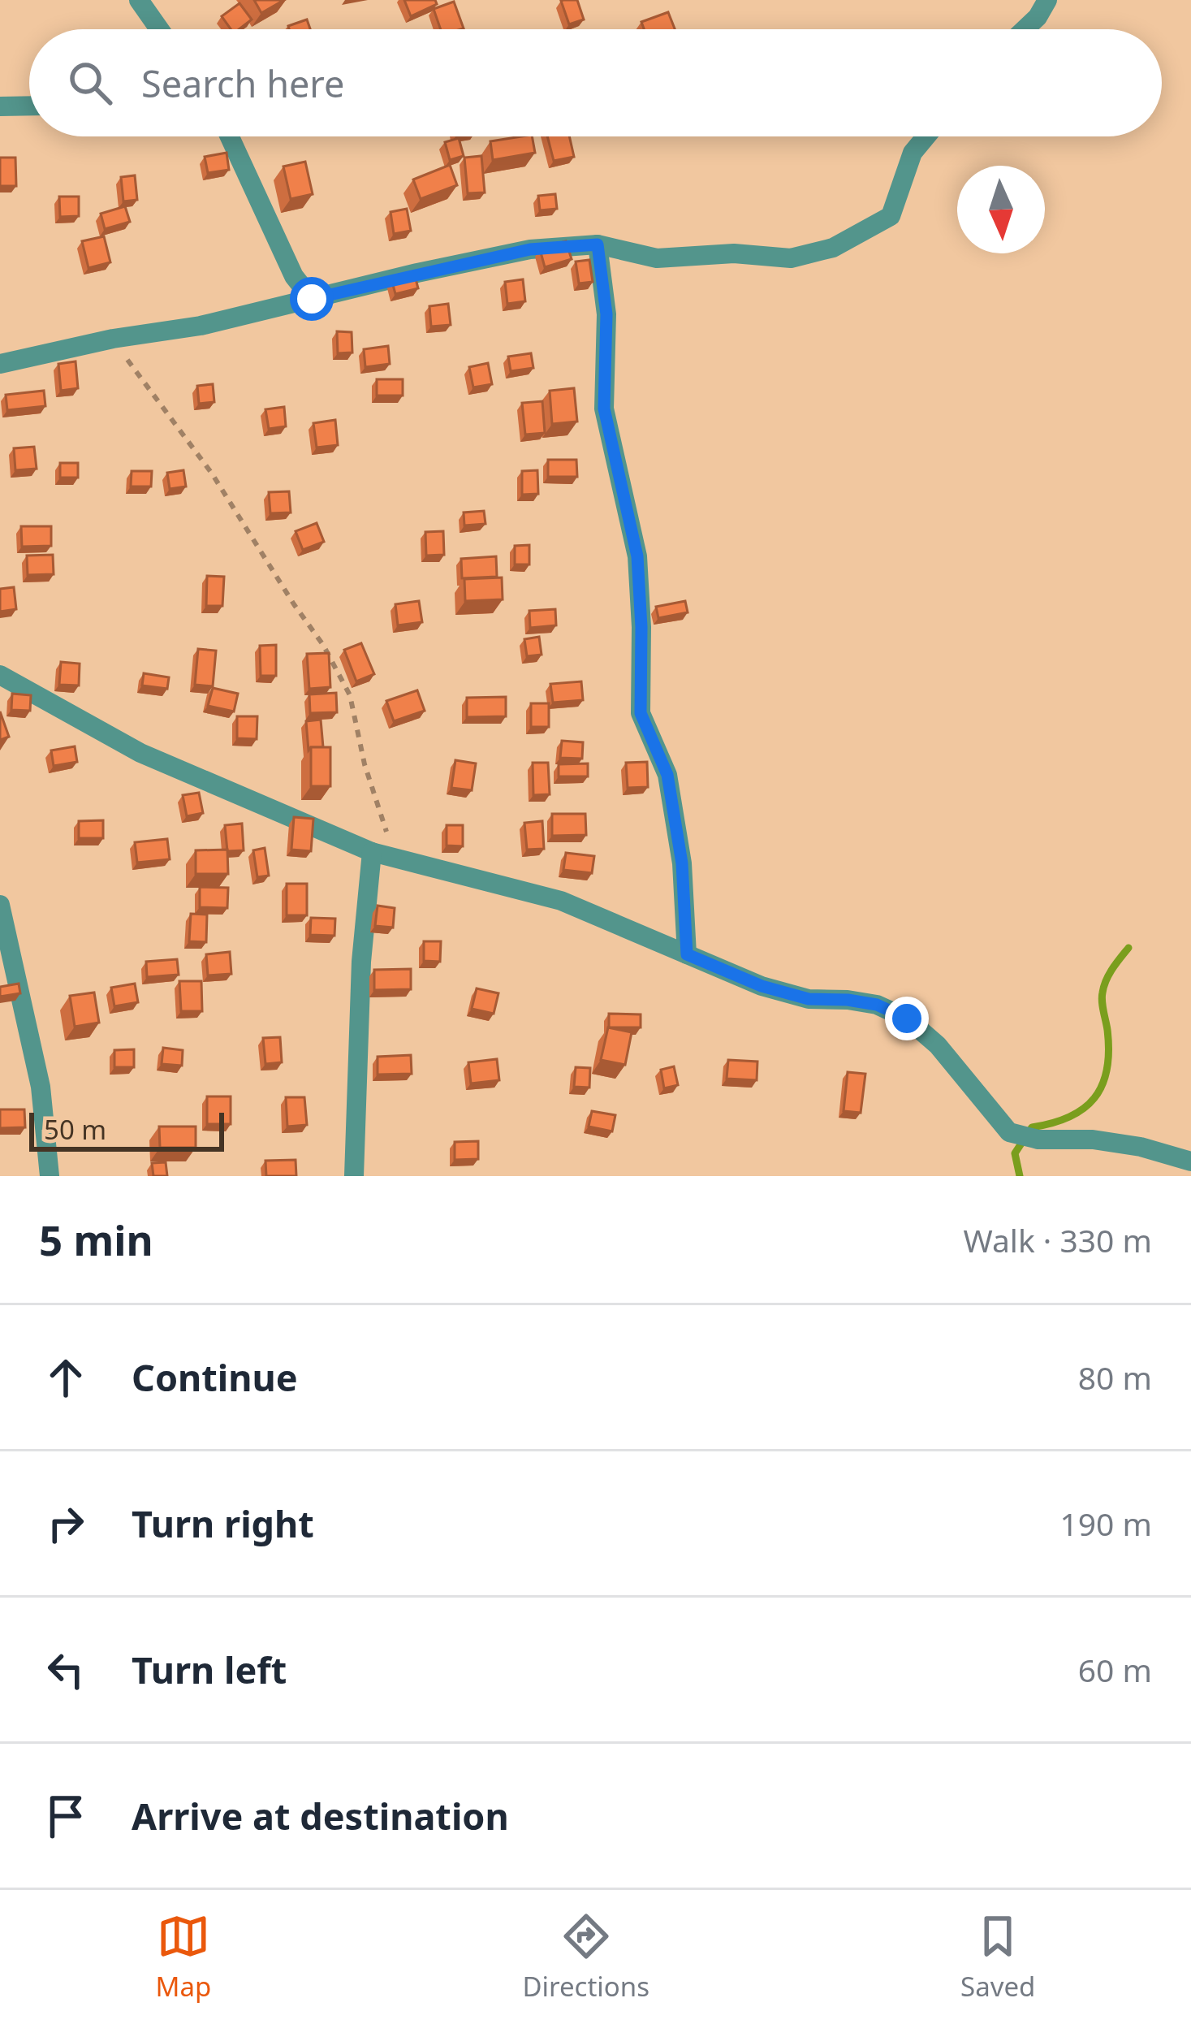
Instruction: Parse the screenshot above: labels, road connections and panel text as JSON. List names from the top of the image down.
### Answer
{
  "scale_bar": "50 m",
  "north": "bottom",
  "page": {
    "search": "Search here",
    "scale": "50 m",
    "heading": ["5 min", "Walk · 330 m"],
    "list": [
      ["Continue", "80 m"],
      ["Turn right", "190 m"],
      ["Turn left", "60 m"],
      "Arrive at destination"
    ],
    "nav": ["Map", "Directions", "Saved"]
  }
}
